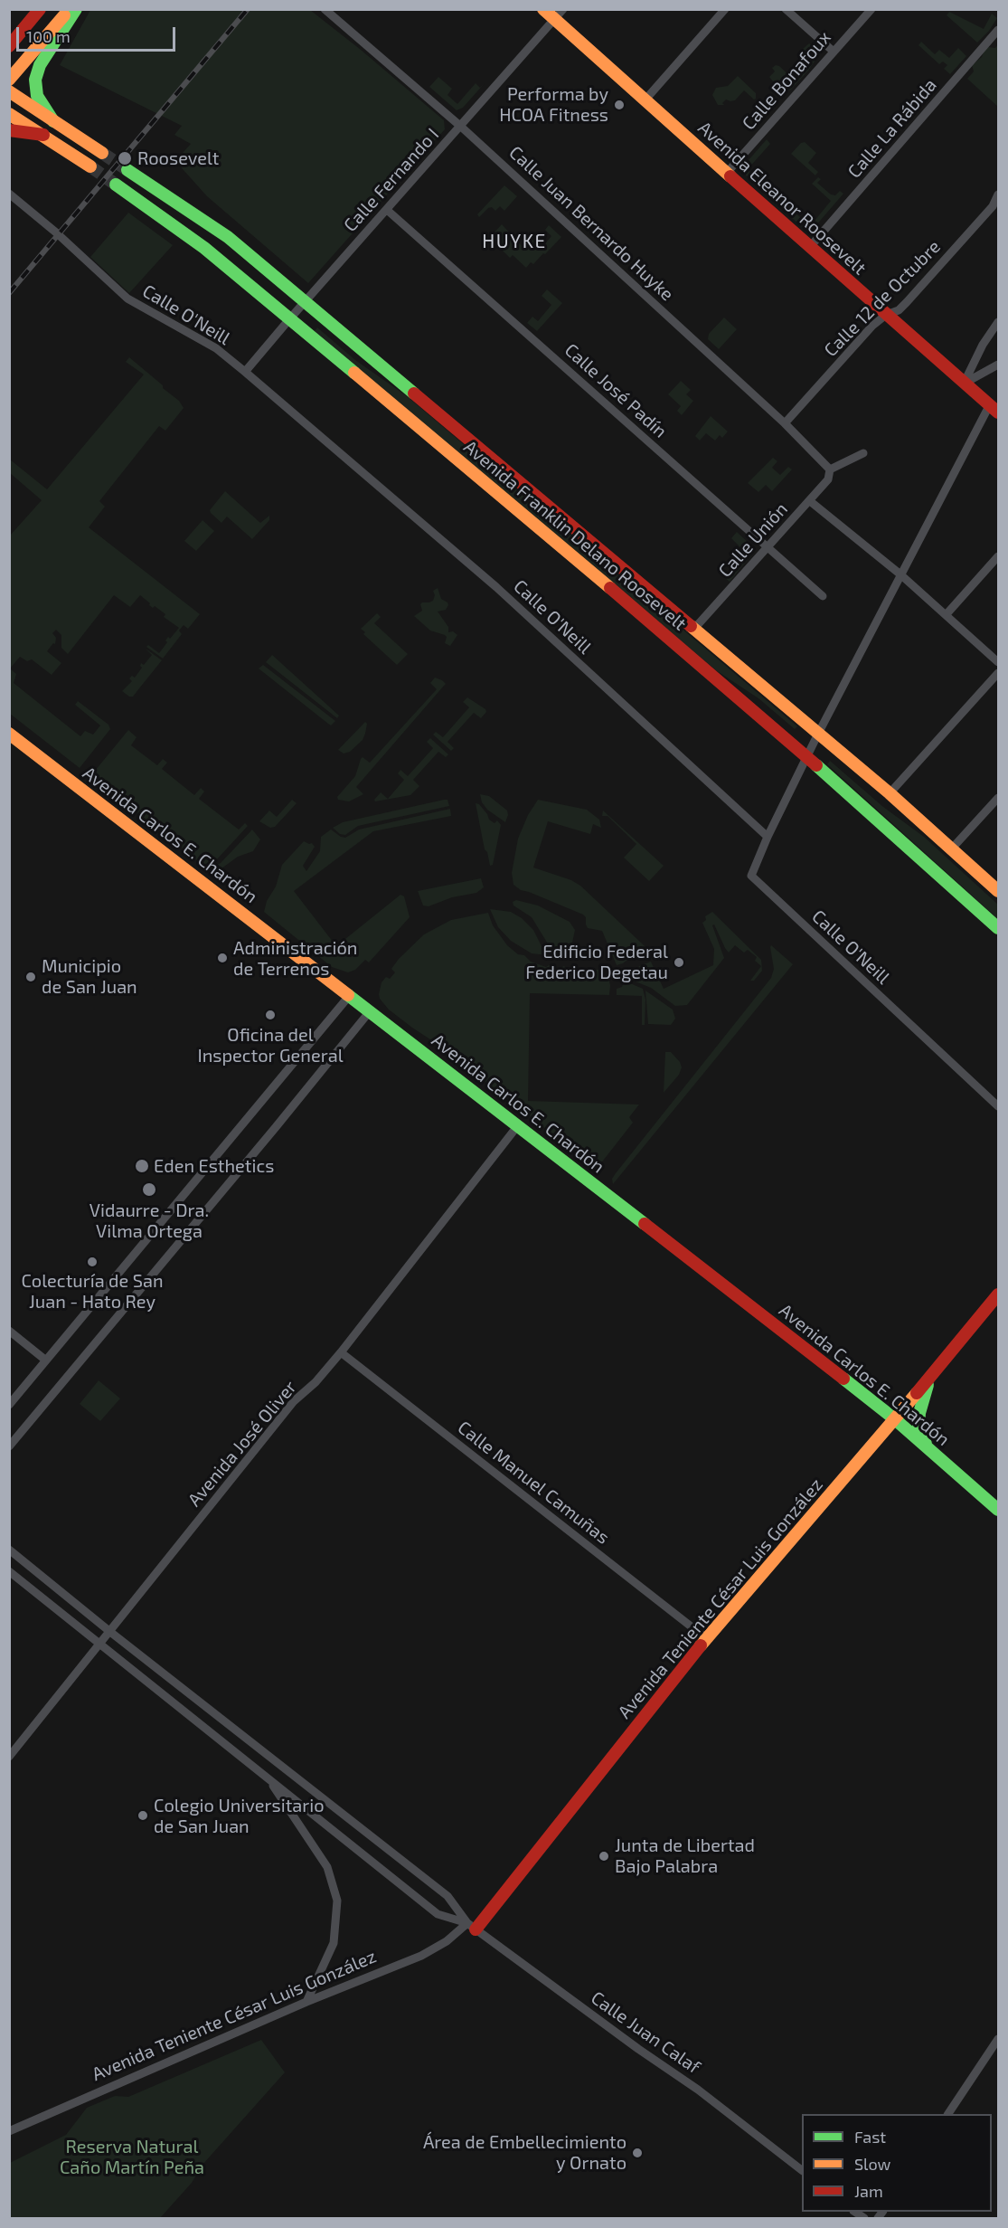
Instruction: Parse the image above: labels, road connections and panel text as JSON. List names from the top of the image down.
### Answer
{
  "streets": {
    "main road": [
      "Avenida Eleanor Roosevelt",
      "Avenida Franklin Delano Roosevelt",
      "Avenida Carlos E. Chardón",
      "Avenida Teniente César Luis González"
    ],
    "street": [
      "Calle Bonafoux",
      "Calle La Rábida",
      "Calle Fernando I",
      "Calle Juan Bernardo Huyke",
      "Calle 12 de Octubre",
      "Calle O'Neill",
      "Calle José Padín",
      "Calle Unión",
      "Avenida José Oliver",
      "Calle Manuel Camuñas",
      "Calle Juan Calaf"
    ]
  },
  "crossings": [
    ["Calle Bonafoux", "Avenida Eleanor Roosevelt"],
    ["Calle La Rábida", "Avenida Eleanor Roosevelt"],
    ["Calle Fernando I", "Avenida Eleanor Roosevelt"],
    ["Calle Fernando I", "Calle Juan Bernardo Huyke"],
    ["Calle Fernando I", "Calle O'Neill"],
    ["Calle Fernando I", "Calle José Padín"],
    ["Calle Fernando I", "Avenida Franklin Delano Roosevelt"],
    ["Avenida Eleanor Roosevelt", "Calle 12 de Octubre"],
    ["Calle Juan Bernardo Huyke", "Calle 12 de Octubre"],
    ["Calle Juan Bernardo Huyke", "Calle Unión"],
    ["Calle José Padín", "Calle Unión"],
    ["Avenida Franklin Delano Roosevelt", "Calle Unión"],
    ["Avenida Carlos E. Chardón", "Avenida José Oliver"],
    ["Avenida Carlos E. Chardón", "Avenida Teniente César Luis González"],
    ["Avenida José Oliver", "Calle Manuel Camuñas"],
    ["Calle Manuel Camuñas", "Avenida Teniente César Luis González"],
    ["Avenida Teniente César Luis González", "Calle Juan Calaf"]
  ],
  "districts": ["HUYKE"],
  "parks": ["Reserva Natural Caño Martín Peña"],
  "places": [
    "Performa by HCOA Fitness",
    "Roosevelt",
    "Administración de Terrenos",
    "Edificio Federal Federico Degetau",
    "Municipio de San Juan",
    "Oficina del Inspector General",
    "Eden Esthetics",
    "Vidaurre - Dra. Vilma Ortega",
    "Colecturía de San Juan - Hato Rey",
    "Colegio Universitario de San Juan",
    "Junta de Libertad Bajo Palabra",
    "Área de Embellecimiento y Ornato"
  ],
  "legend": ["Fast", "Slow", "Jam"],
  "scale_bar": "100 m"
}
